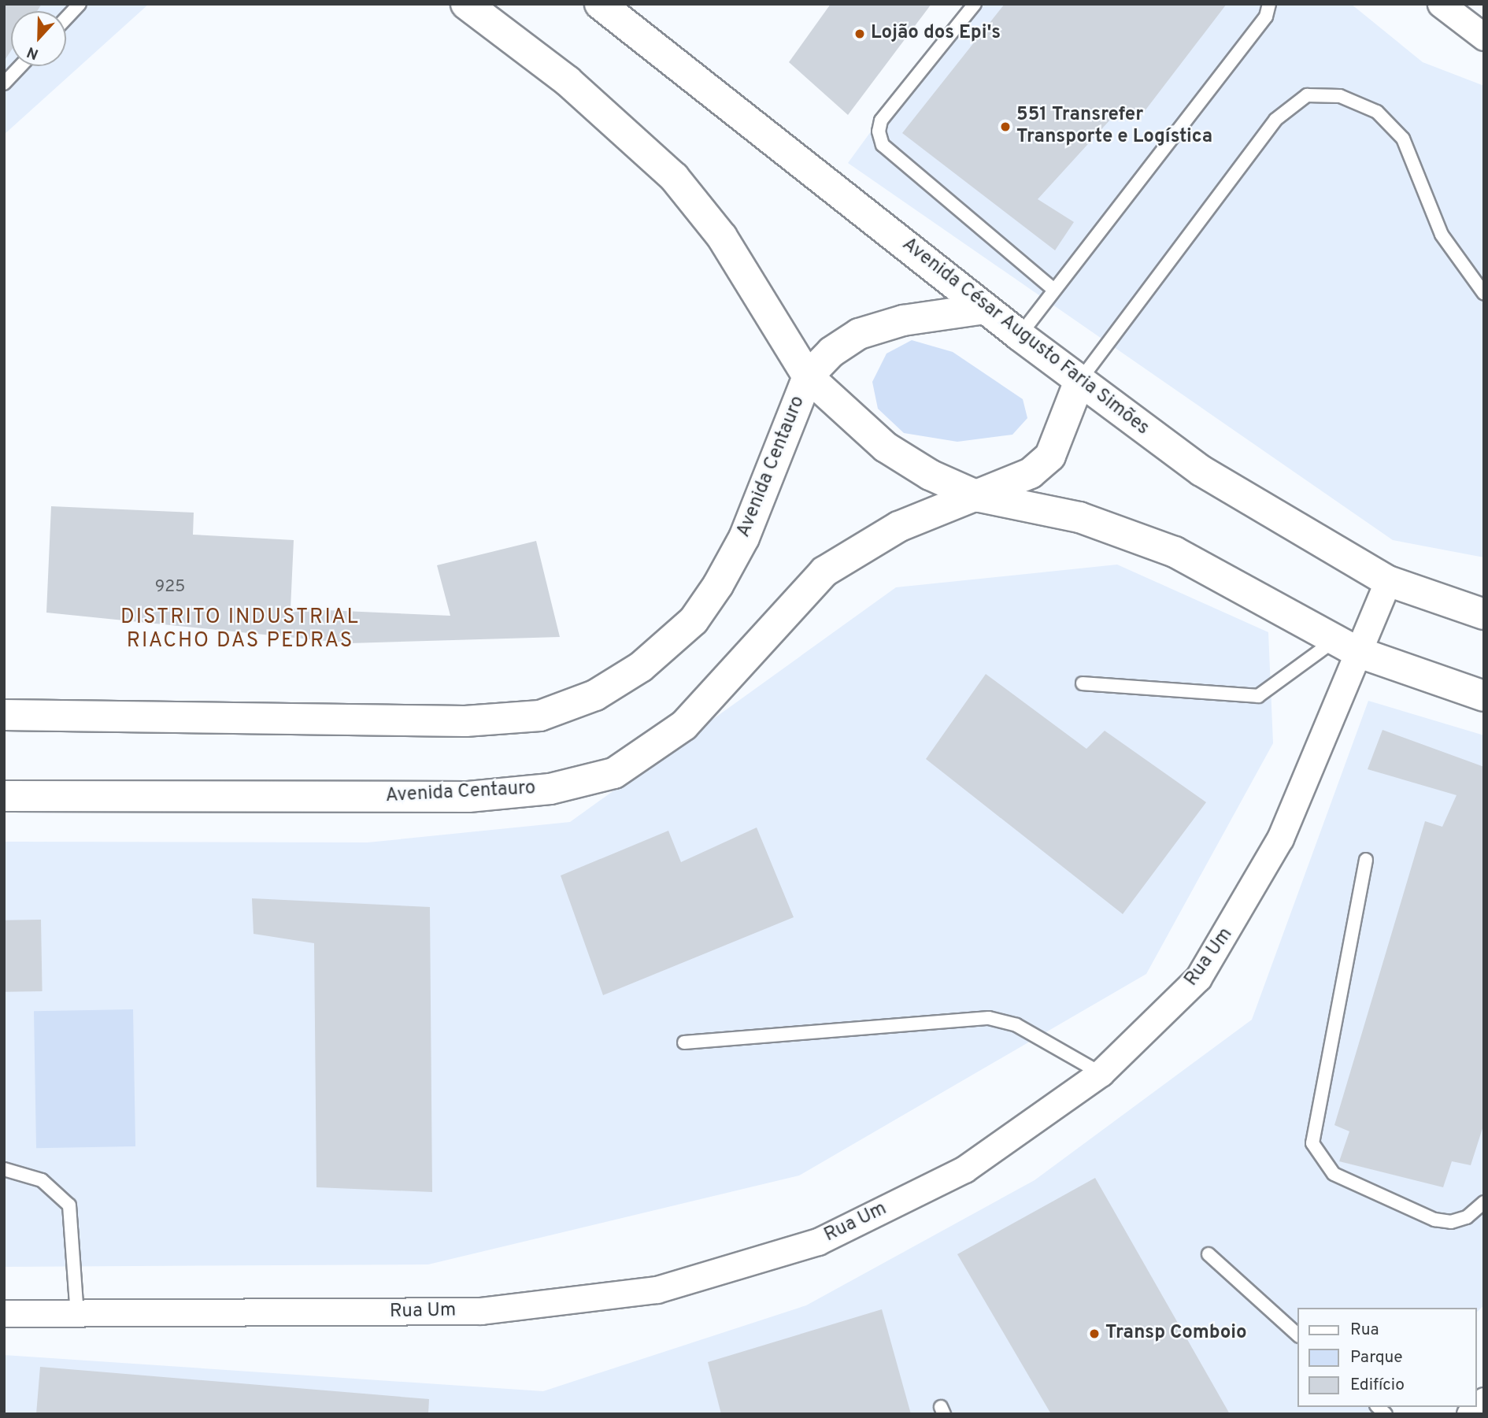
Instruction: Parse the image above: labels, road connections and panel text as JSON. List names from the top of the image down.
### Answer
{
  "streets": {
    "street": ["Avenida César Augusto Faria Simões", "Avenida Centauro", "Rua Um"]
  },
  "crossings": [
    ["Avenida César Augusto Faria Simões", "Avenida Centauro"],
    ["Avenida César Augusto Faria Simões", "Rua Um"]
  ],
  "districts": ["DISTRITO INDUSTRIAL RIACHO DAS PEDRAS"],
  "places": ["Lojão dos Epi's", "551 Transrefer Transporte e Logística", "Transp Comboio"],
  "house_numbers": ["925"],
  "legend": ["Rua", "Parque", "Edifício"],
  "north": "bottom"
}
